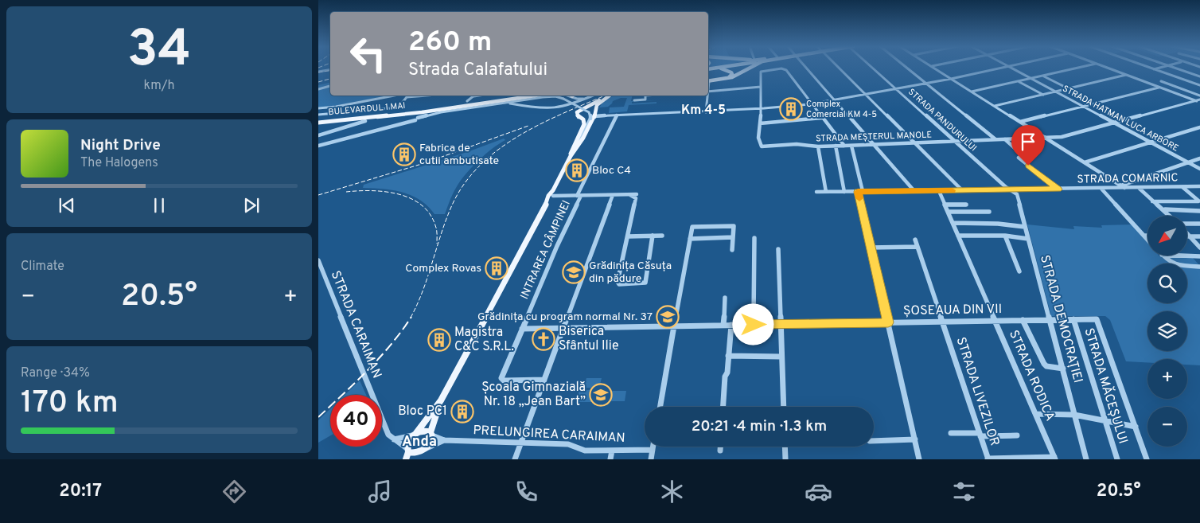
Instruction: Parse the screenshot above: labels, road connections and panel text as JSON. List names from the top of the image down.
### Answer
{
  "streets": {
    "main road": ["BULEVARDUL 1 MAI"],
    "street": [
      "STRADA HATMAN LUCA ARBORE",
      "STRADA PANDURULUI",
      "STRADA MEȘTERUL MANOLE",
      "STRADA COMARNIC",
      "INTRAREA CÂMPINEI",
      "ȘOSEAUA DIN VII",
      "STRADA DEMOCRAȚIEI",
      "STRADA CARAIMAN",
      "STRADA RODICA",
      "STRADA MĂCEȘULUI",
      "STRADA LIVEZILOR",
      "PRELUNGIREA CARAIMAN"
    ]
  },
  "crossings": [
    ["STRADA HATMAN LUCA ARBORE", "STRADA MEȘTERUL MANOLE"],
    ["STRADA PANDURULUI", "STRADA MEȘTERUL MANOLE"],
    ["STRADA PANDURULUI", "STRADA COMARNIC"],
    ["STRADA COMARNIC", "STRADA RODICA"],
    ["INTRAREA CÂMPINEI", "ȘOSEAUA DIN VII"],
    ["ȘOSEAUA DIN VII", "STRADA DEMOCRAȚIEI"],
    ["ȘOSEAUA DIN VII", "STRADA RODICA"],
    ["ȘOSEAUA DIN VII", "STRADA MĂCEȘULUI"],
    ["ȘOSEAUA DIN VII", "STRADA LIVEZILOR"]
  ],
  "districts": ["Km 4-5", "Anda"],
  "places": {
    "building": [
      "Complex Comercial KM 4-5",
      "Fabrica de cutii ambutisate",
      "Bloc C4",
      "Complex Rovas",
      "Magistra C&C S.R.L.",
      "Bloc PC1"
    ],
    "school or university": ["Grădinița Căsuța din pădure", "Grădinița cu program normal Nr. 37", "Școala Gimnazială Nr. 18 „Jean Bart”"],
    "church": ["Biserica Sfântul Ilie"]
  },
  "north": "bottom left",
  "page": {
    "tile": [
      ["34", "km/h"],
      "Climate",
      ["Range · 34%", "170 km"]
    ],
    "turn": ["260 m", "Strada Calafatului"],
    "song": ["Night Drive", "The Halogens"],
    "map_buttons": ["+", "−"],
    "heat": ["−", "20.5°", "+"],
    "limit": "40",
    "trip": "20:21 · 4 min · 1.3 km",
    "tabs": ["20:17", "20.5°"]
  }
}
